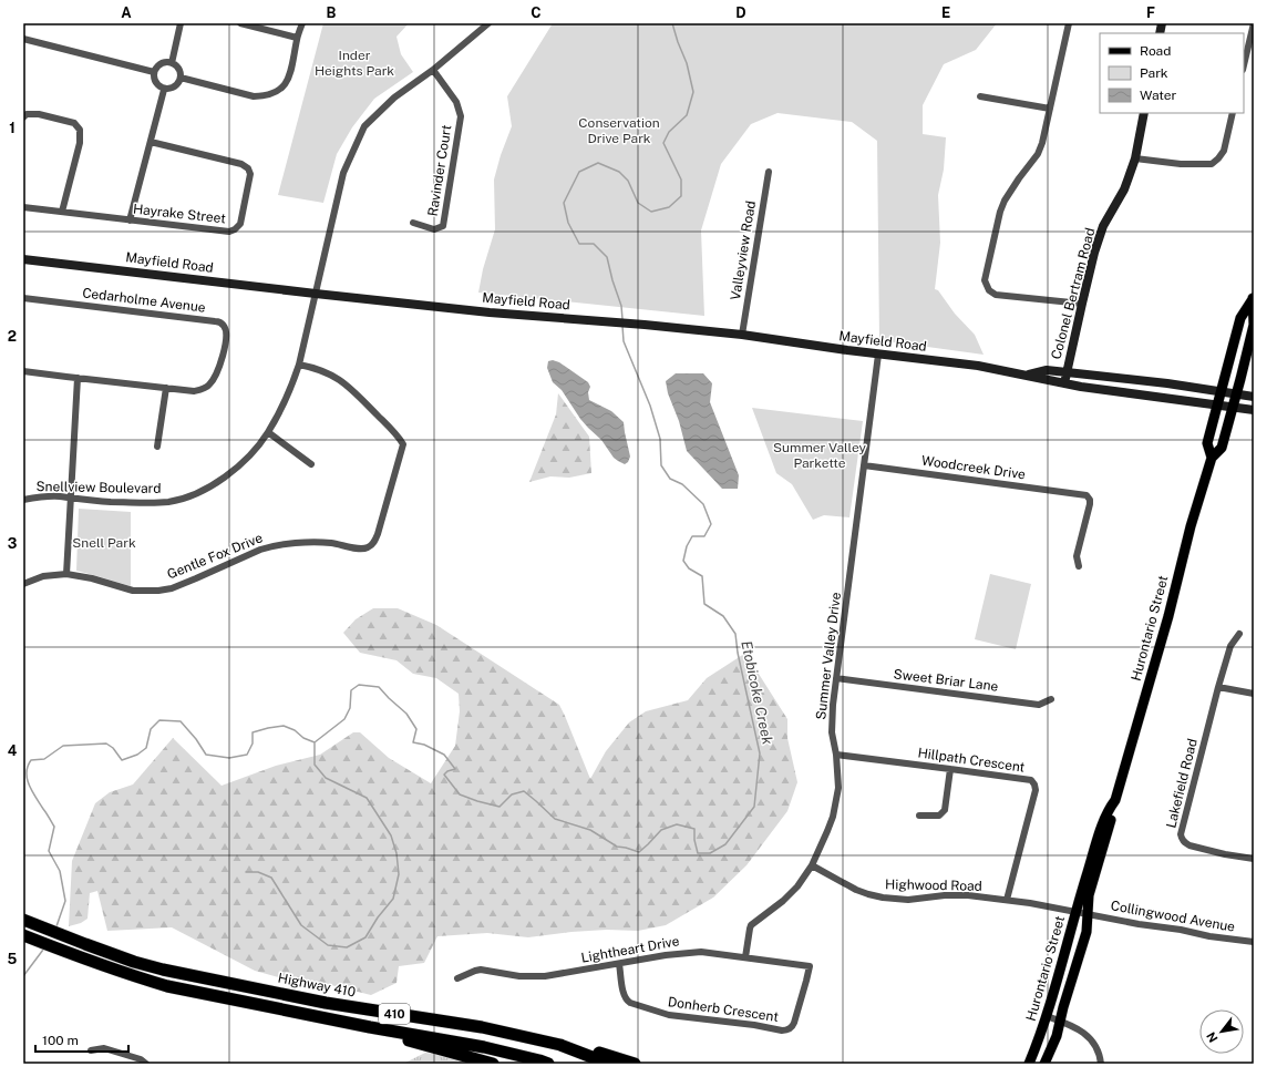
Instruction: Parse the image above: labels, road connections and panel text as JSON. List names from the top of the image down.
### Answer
{
  "streets": {
    "highway": ["Highway 410", "410"],
    "main road": ["Mayfield Road", "Colonel Bertram Road", "Hurontario Street"],
    "street": [
      "Ravinder Court",
      "Hayrake Street",
      "Valleyview Road",
      "Cedarholme Avenue",
      "Woodcreek Drive",
      "Snellview Boulevard",
      "Gentle Fox Drive",
      "Summer Valley Drive",
      "Sweet Briar Lane",
      "Hillpath Crescent",
      "Lakefield Road",
      "Highwood Road",
      "Collingwood Avenue",
      "Lightheart Drive",
      "Donherb Crescent"
    ]
  },
  "crossings": [
    ["Ravinder Court", "Snellview Boulevard"],
    ["Valleyview Road", "Mayfield Road"],
    ["Mayfield Road", "Colonel Bertram Road"],
    ["Mayfield Road", "Snellview Boulevard"],
    ["Mayfield Road", "Hurontario Street"],
    ["Mayfield Road", "Summer Valley Drive"],
    ["Woodcreek Drive", "Summer Valley Drive"],
    ["Snellview Boulevard", "Gentle Fox Drive"],
    ["Hurontario Street", "Highwood Road"],
    ["Hurontario Street", "Collingwood Avenue"],
    ["Summer Valley Drive", "Sweet Briar Lane"],
    ["Summer Valley Drive", "Hillpath Crescent"],
    ["Summer Valley Drive", "Highwood Road"],
    ["Summer Valley Drive", "Lightheart Drive"],
    ["Hillpath Crescent", "Highwood Road"],
    ["Highwood Road", "Collingwood Avenue"],
    ["Lightheart Drive", "Donherb Crescent"]
  ],
  "water": ["Etobicoke Creek"],
  "parks": [
    "Inder Heights Park",
    "Conservation Drive Park",
    "Summer Valley Parkette",
    "Snell Park"
  ],
  "legend": ["Road", "Park", "Water"],
  "scale_bar": "100 m",
  "north": "bottom left",
  "grid": {
    "columns": [
      "A",
      "B",
      "C",
      "D",
      "E",
      "F"
    ],
    "rows": [
      "1",
      "2",
      "3",
      "4",
      "5"
    ]
  }
}
